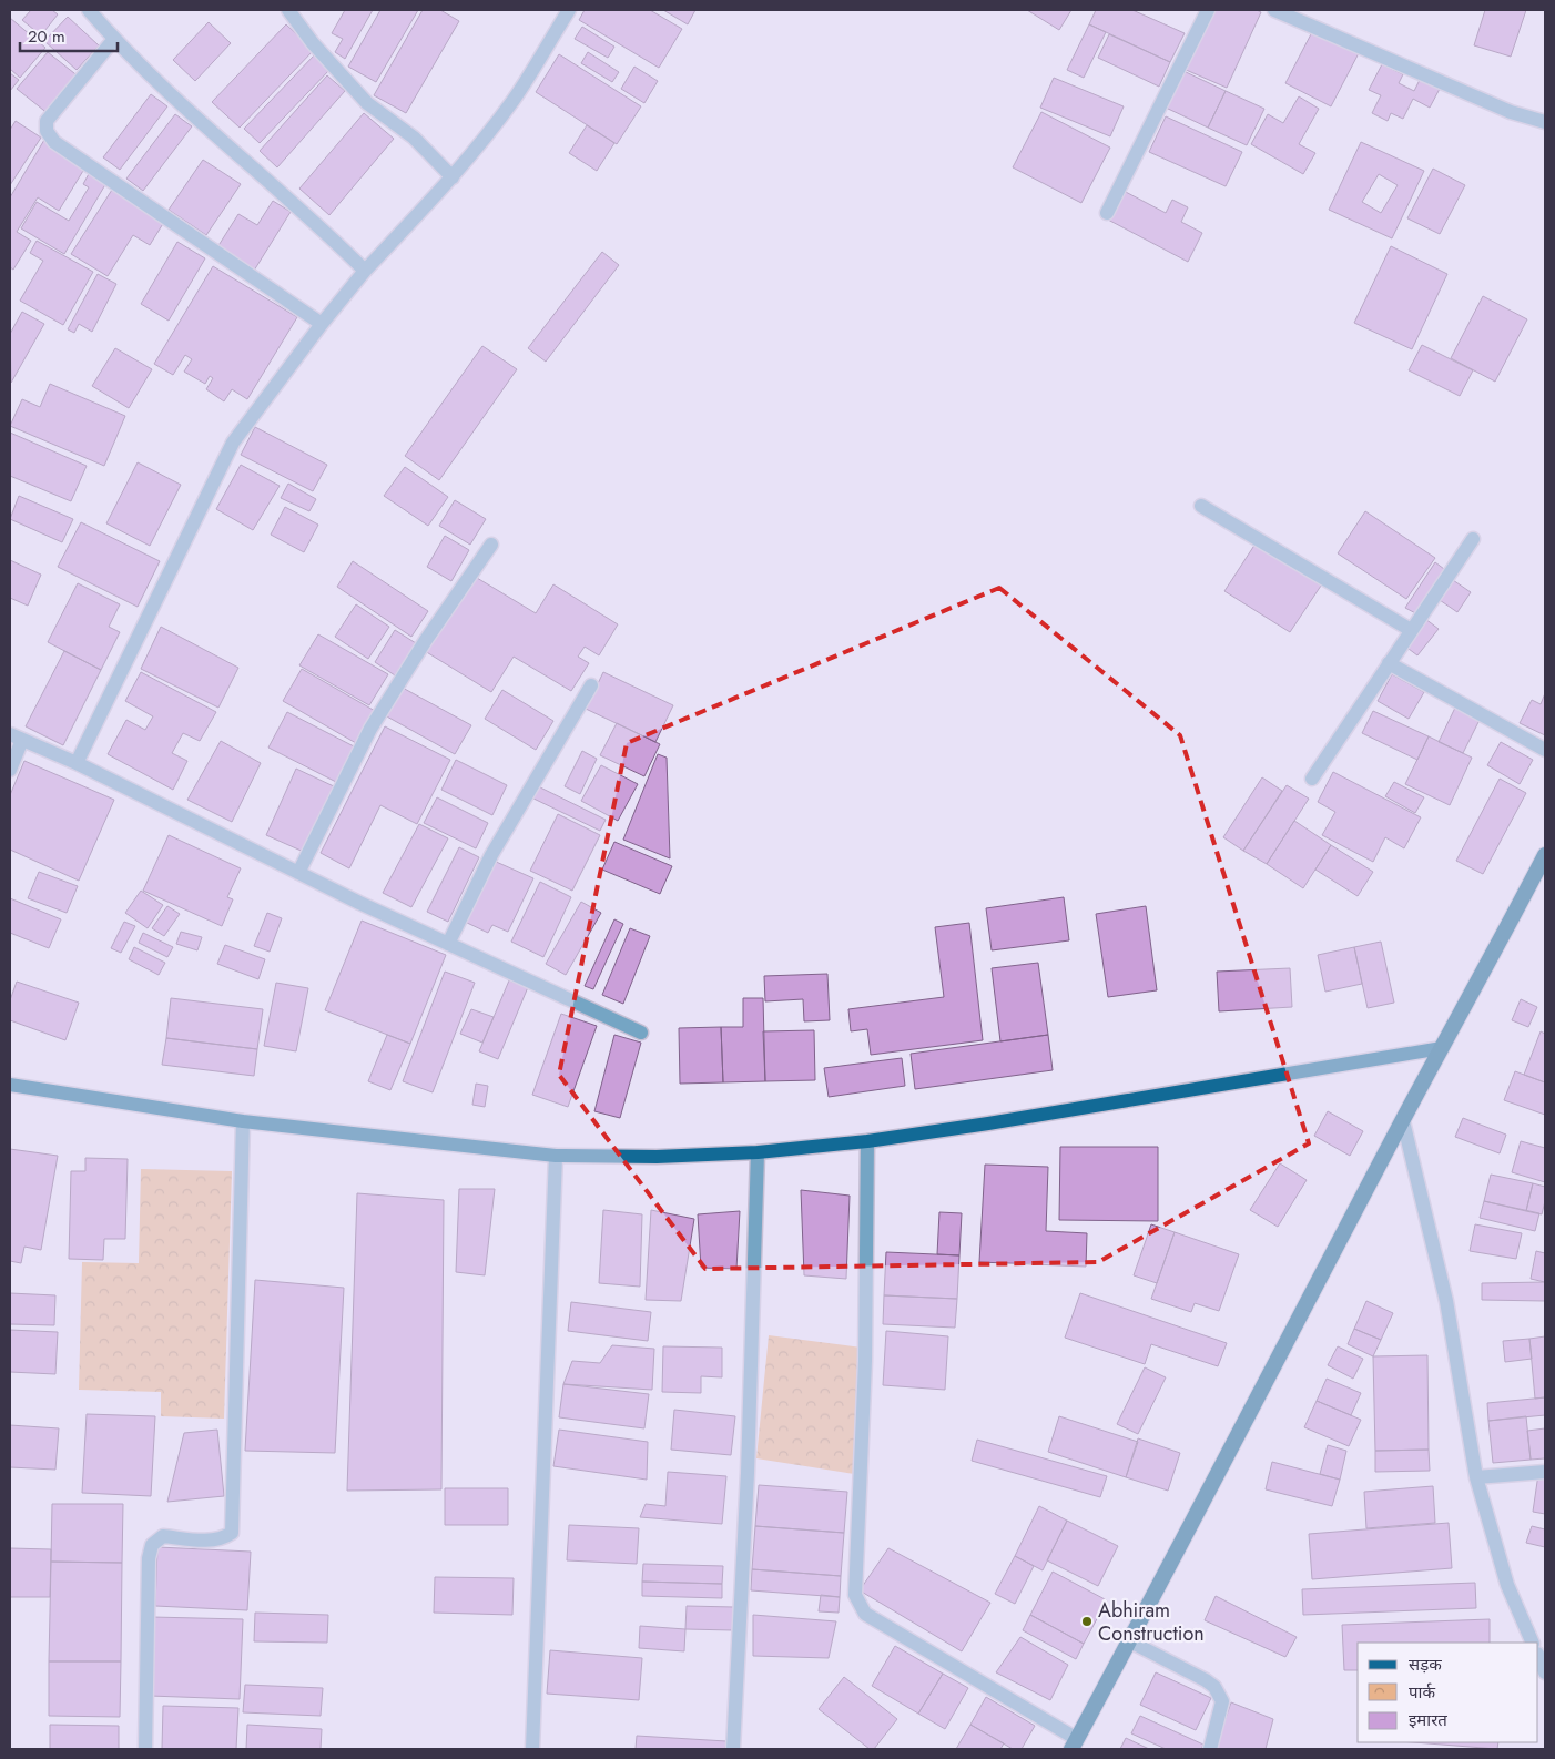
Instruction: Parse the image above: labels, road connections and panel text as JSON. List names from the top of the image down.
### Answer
{
  "places": ["Abhiram Construction"],
  "legend": ["सड़क", "पार्क", "इमारत"],
  "scale_bar": "20 m"
}
